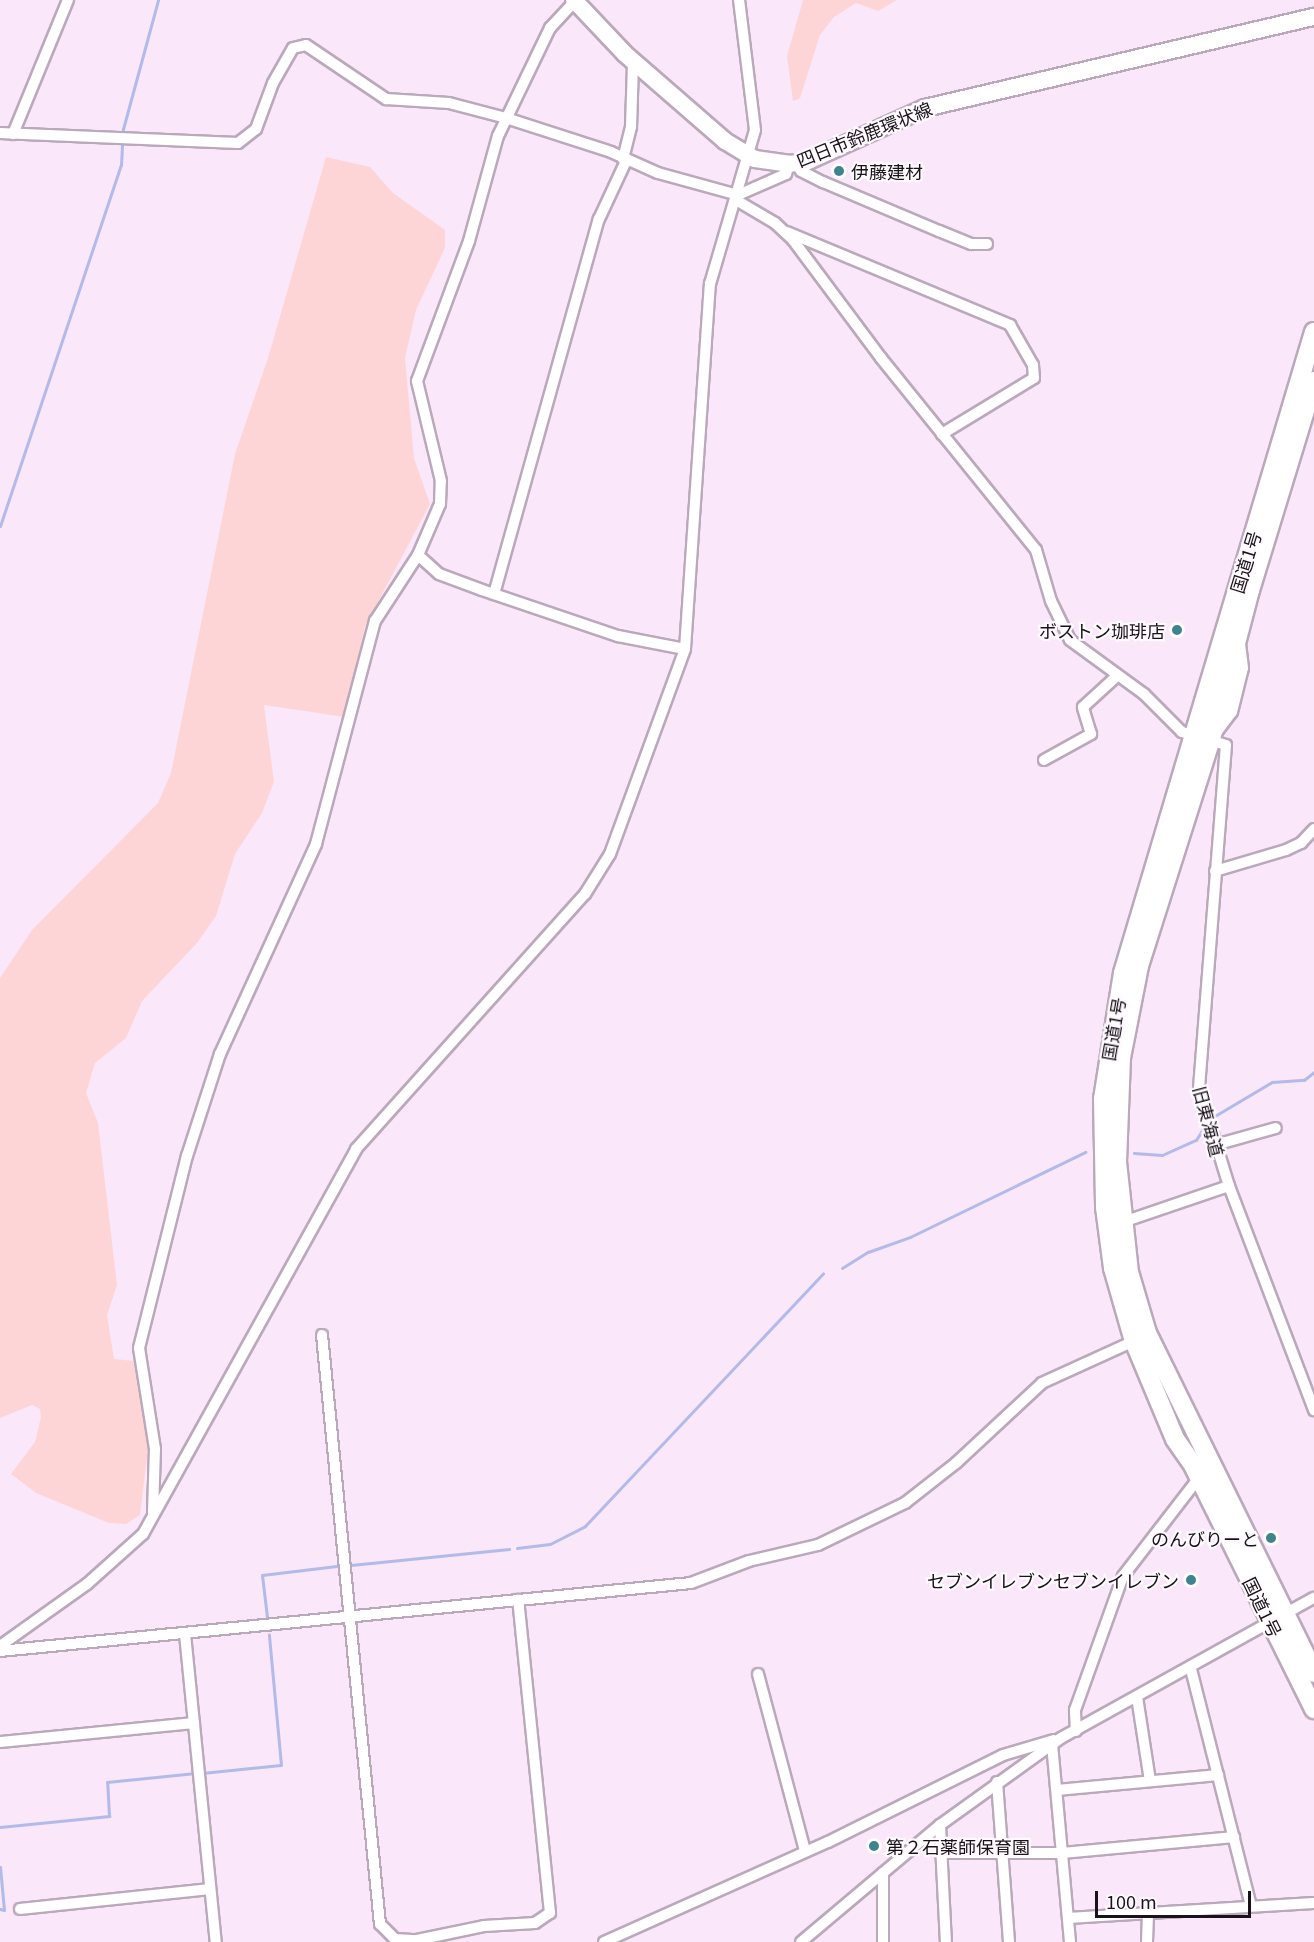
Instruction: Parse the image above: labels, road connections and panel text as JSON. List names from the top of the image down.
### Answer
{
  "streets": {
    "highway": ["国道1号"],
    "main road": ["四日市鈴鹿環状線"],
    "street": ["旧東海道"]
  },
  "crossings": [
    ["国道1号", "旧東海道"]
  ],
  "places": [
    "伊藤建材",
    "ボストン珈琲店",
    "のんびりーと",
    "セブンイレブンセブンイレブン",
    "第２石薬師保育園"
  ],
  "scale_bar": "100 m"
}
